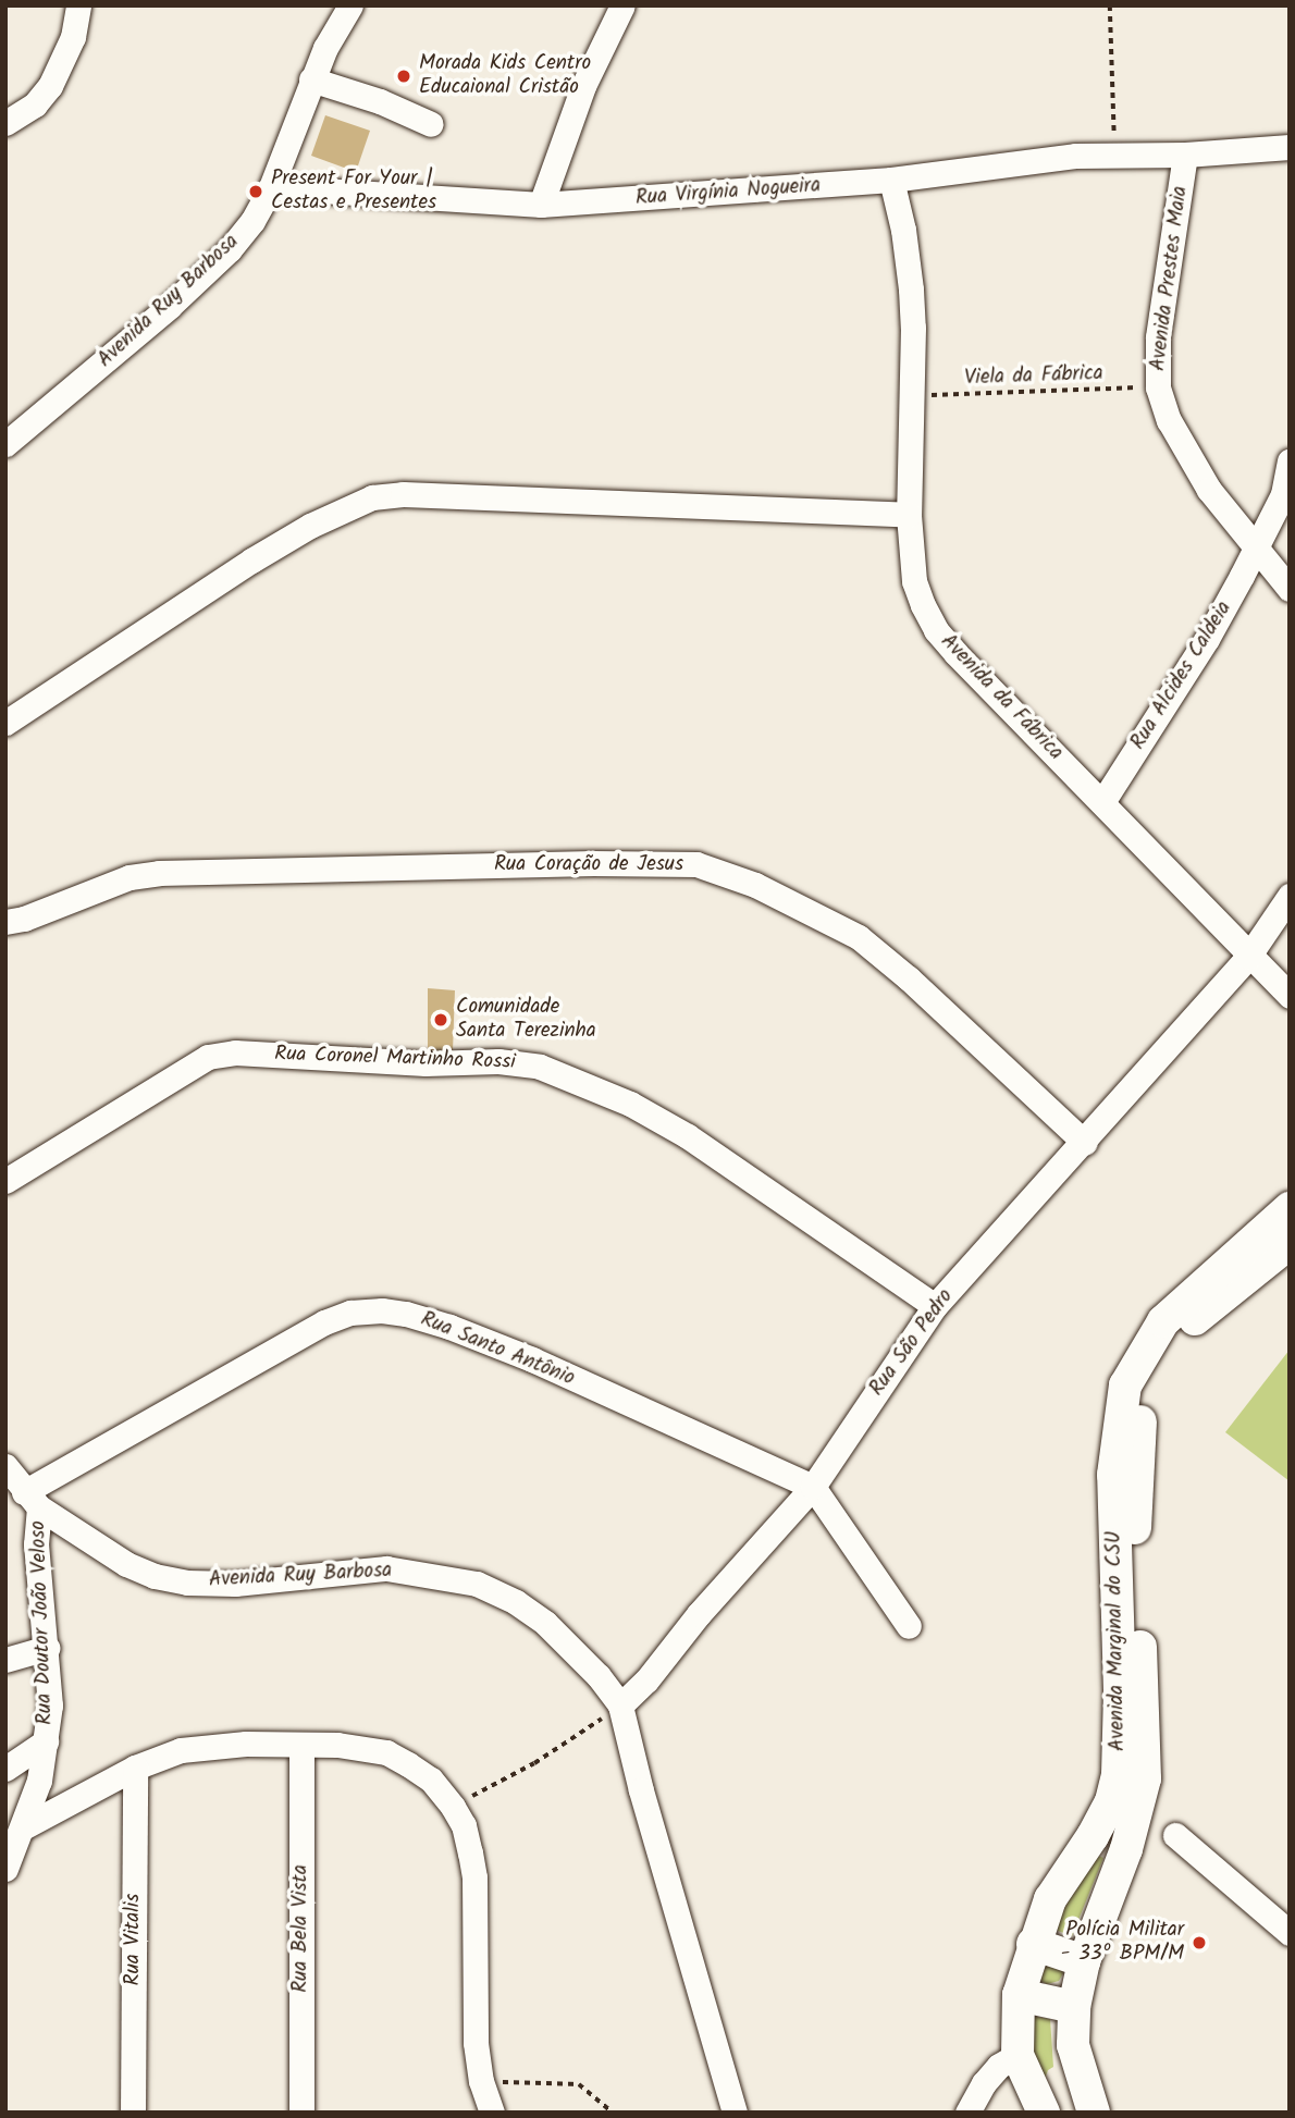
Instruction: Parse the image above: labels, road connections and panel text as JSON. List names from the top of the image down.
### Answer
{
  "streets": {
    "main road": ["Avenida Marginal do CSU"],
    "street": [
      "Rua Virgínia Nogueira",
      "Avenida Prestes Maia",
      "Avenida Ruy Barbosa",
      "Rua Alcides Caldeia",
      "Avenida da Fábrica",
      "Rua Coração de Jesus",
      "Rua Coronel Martinho Rossi",
      "Rua São Pedro",
      "Rua Santo Antônio",
      "Rua Doutor João Veloso",
      "Rua Bela Vista",
      "Rua Vitalis"
    ],
    "path": ["Viela da Fábrica"]
  },
  "crossings": [
    ["Rua Virgínia Nogueira", "Avenida Prestes Maia"],
    ["Rua Virgínia Nogueira", "Avenida Ruy Barbosa"],
    ["Rua Virgínia Nogueira", "Avenida da Fábrica"],
    ["Avenida Prestes Maia", "Viela da Fábrica"],
    ["Avenida Prestes Maia", "Rua Alcides Caldeia"],
    ["Avenida Ruy Barbosa", "Rua São Pedro"],
    ["Avenida Ruy Barbosa", "Rua Santo Antônio"],
    ["Avenida Ruy Barbosa", "Rua Doutor João Veloso"],
    ["Viela da Fábrica", "Avenida da Fábrica"],
    ["Rua Alcides Caldeia", "Avenida da Fábrica"],
    ["Avenida da Fábrica", "Rua São Pedro"],
    ["Rua Coração de Jesus", "Rua São Pedro"],
    ["Rua Coronel Martinho Rossi", "Rua São Pedro"],
    ["Rua São Pedro", "Rua Santo Antônio"],
    ["Rua Santo Antônio", "Rua Doutor João Veloso"]
  ],
  "places": [
    "Morada Kids Centro Educaional Cristão",
    "Present For Your | Cestas e Presentes",
    "Comunidade Santa Terezinha",
    "Polícia Militar - 33º BPM/M"
  ]
}
